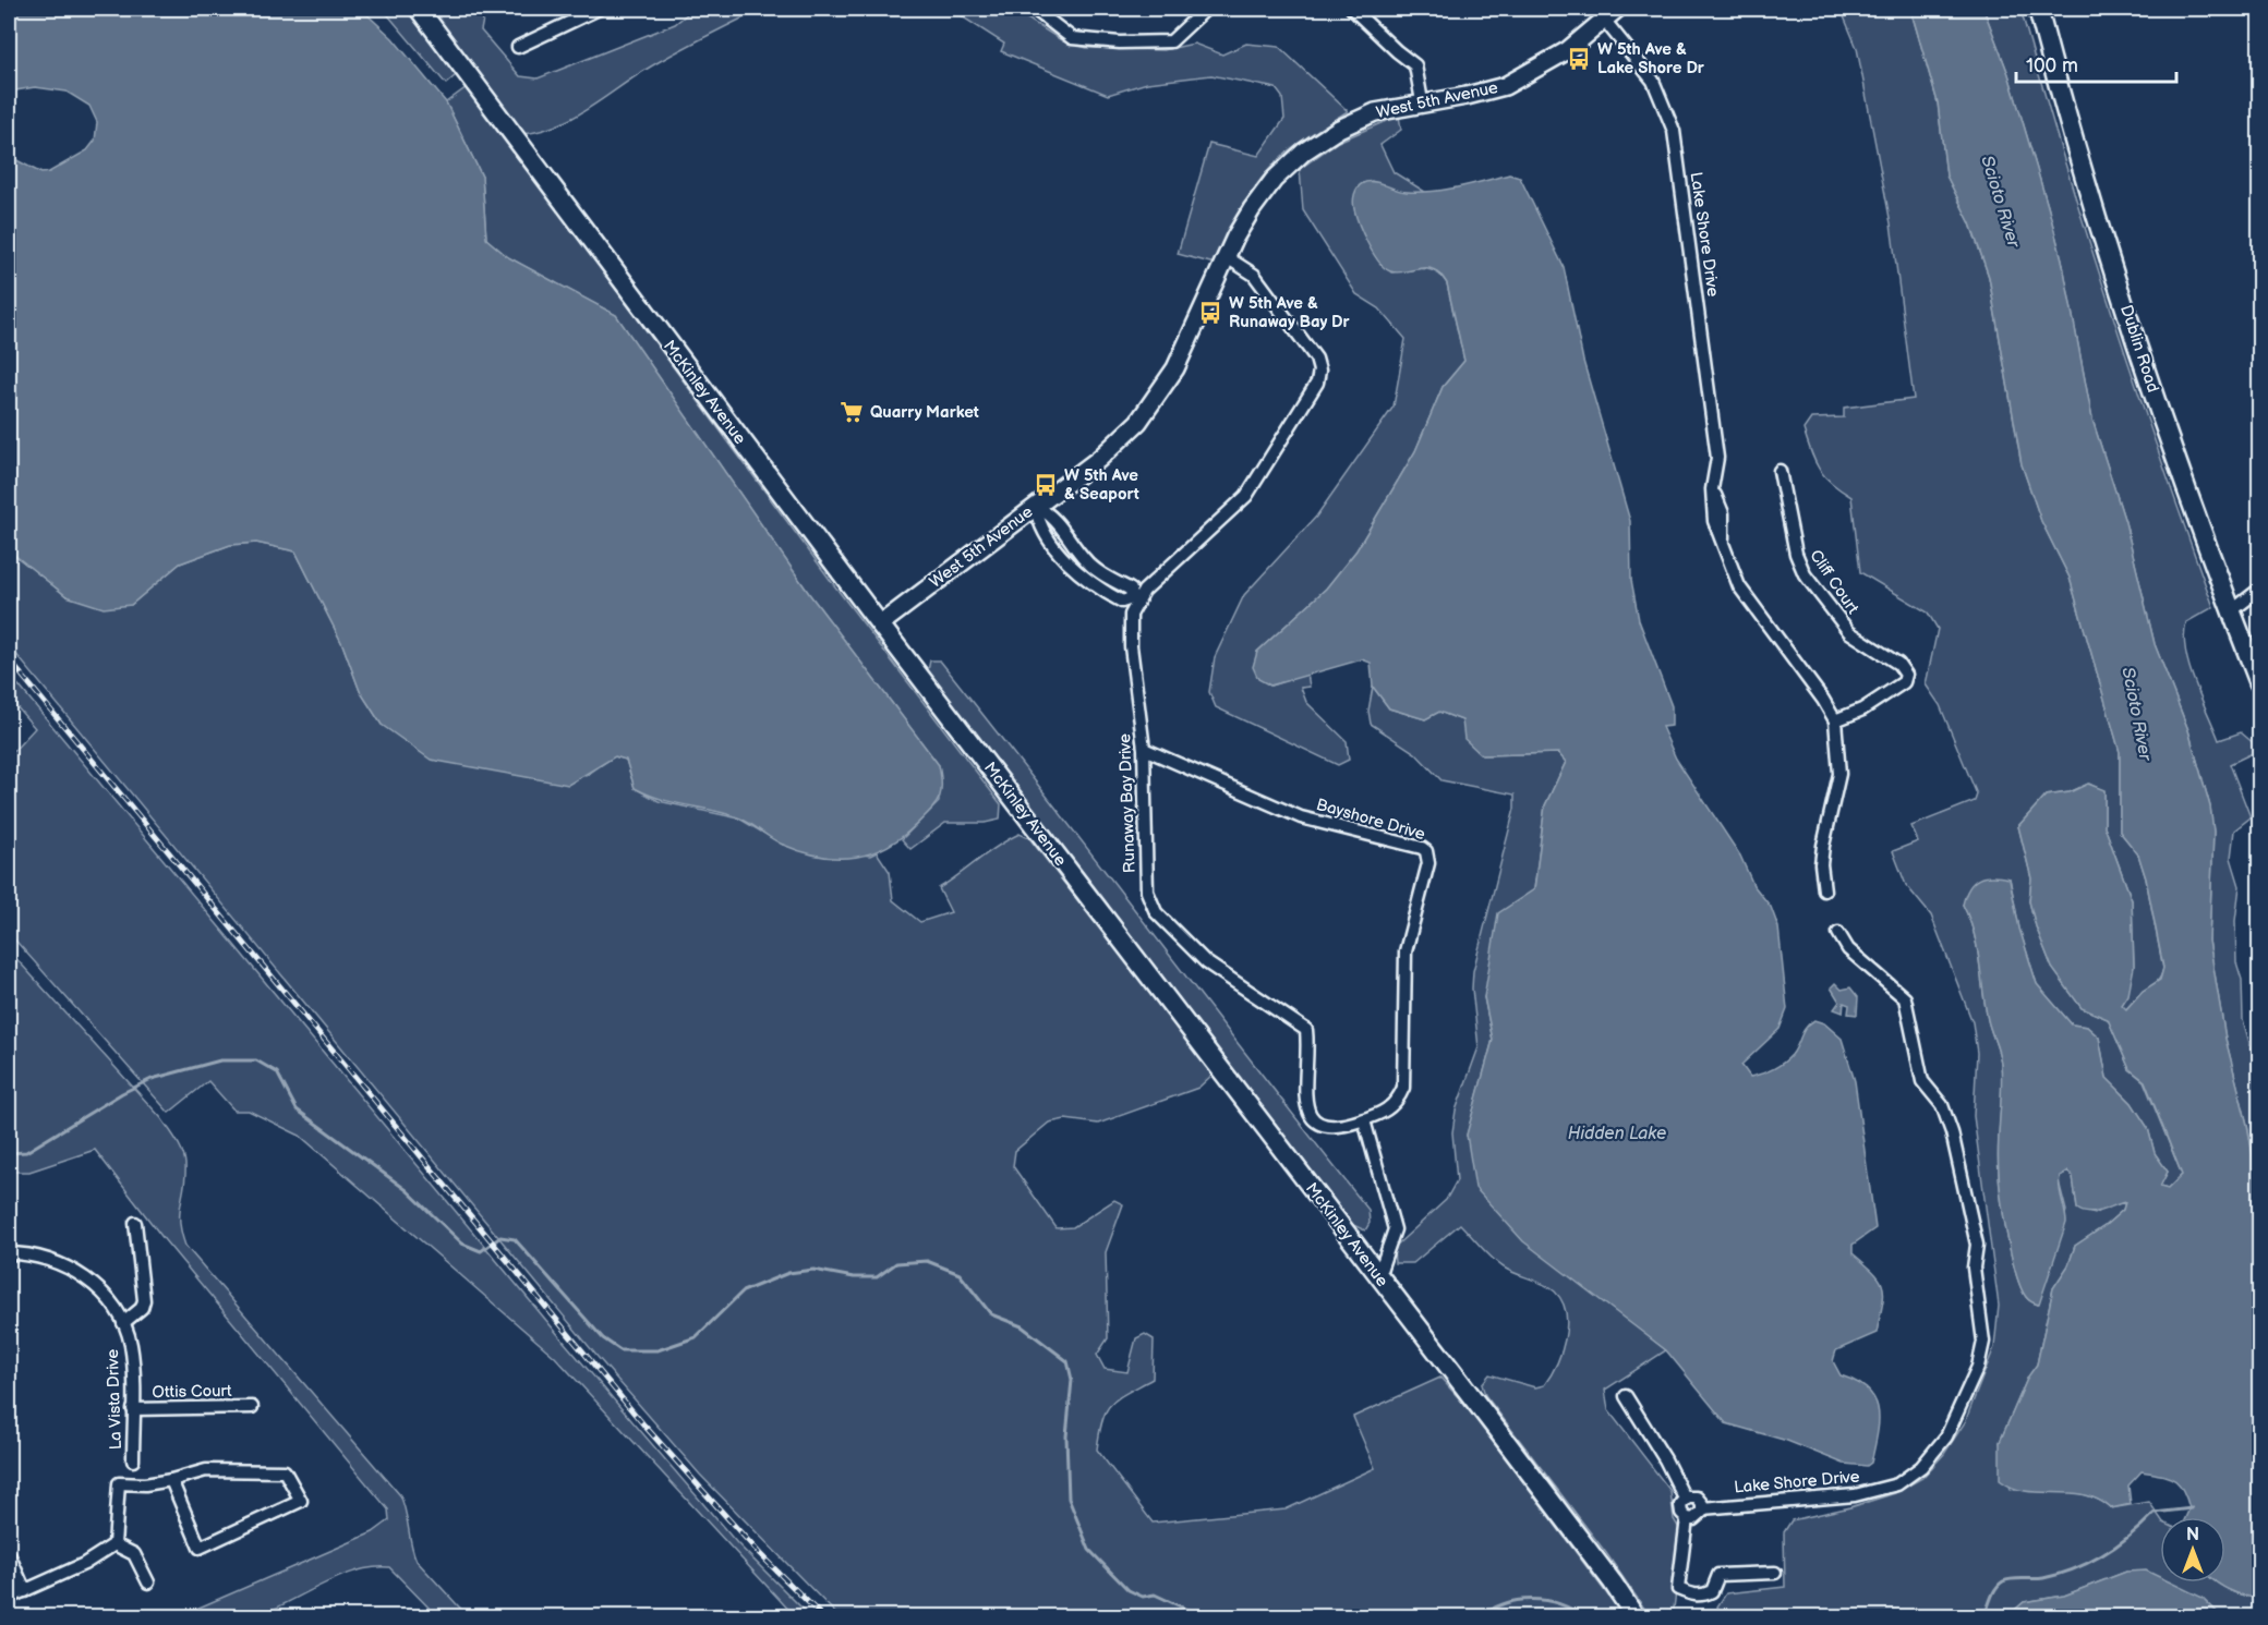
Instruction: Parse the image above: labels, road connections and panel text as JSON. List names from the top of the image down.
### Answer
{
  "streets": {
    "main road": ["West 5th Avenue", "Dublin Road", "McKinley Avenue"],
    "street": [
      "Lake Shore Drive",
      "Cliff Court",
      "Runaway Bay Drive",
      "Bayshore Drive",
      "Ottis Court",
      "La Vista Drive"
    ]
  },
  "crossings": [
    ["West 5th Avenue", "Lake Shore Drive"],
    ["West 5th Avenue", "McKinley Avenue"],
    ["West 5th Avenue", "Runaway Bay Drive"],
    ["Lake Shore Drive", "Cliff Court"],
    ["Runaway Bay Drive", "Bayshore Drive"],
    ["Ottis Court", "La Vista Drive"]
  ],
  "water": ["Scioto River", "Hidden Lake"],
  "places": {
    "bus stop": ["W 5th Ave & Lake Shore Dr", "W 5th Ave & Runaway Bay Dr", "W 5th Ave & Seaport"],
    "supermarket": ["Quarry Market"]
  },
  "scale_bar": "100 m",
  "north": "top"
}
